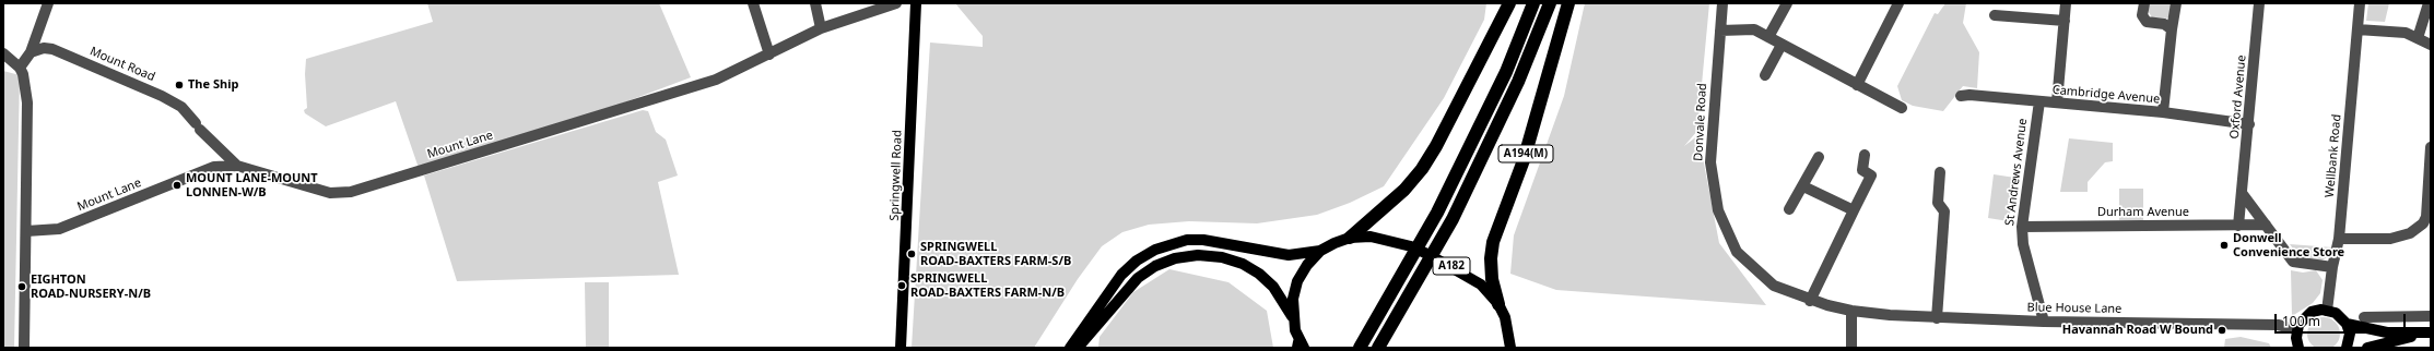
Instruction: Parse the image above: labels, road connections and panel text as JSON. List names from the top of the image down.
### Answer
{
  "streets": {
    "highway": ["A194(M)"],
    "main road": ["Springwell Road", "A182"],
    "street": [
      "Mount Road",
      "Cambridge Avenue",
      "Oxford Avenue",
      "Donvale Road",
      "Mount Lane",
      "Wellbank Road",
      "St Andrews Avenue",
      "Durham Avenue",
      "Blue House Lane"
    ]
  },
  "crossings": [
    ["Mount Road", "Mount Lane"],
    ["Cambridge Avenue", "Oxford Avenue"],
    ["Cambridge Avenue", "St Andrews Avenue"],
    ["Oxford Avenue", "Durham Avenue"],
    ["Donvale Road", "Blue House Lane"],
    ["A194(M)", "A182"],
    ["St Andrews Avenue", "Durham Avenue"],
    ["St Andrews Avenue", "Blue House Lane"]
  ],
  "places": [
    "The Ship",
    "MOUNT LANE-MOUNT LONNEN-W/B",
    "Donwell Convenience Store",
    "SPRINGWELL ROAD-BAXTERS FARM-S/B",
    "SPRINGWELL ROAD-BAXTERS FARM-N/B",
    "EIGHTON ROAD-NURSERY-N/B",
    "Havannah Road W Bound"
  ],
  "scale_bar": "100 m"
}
